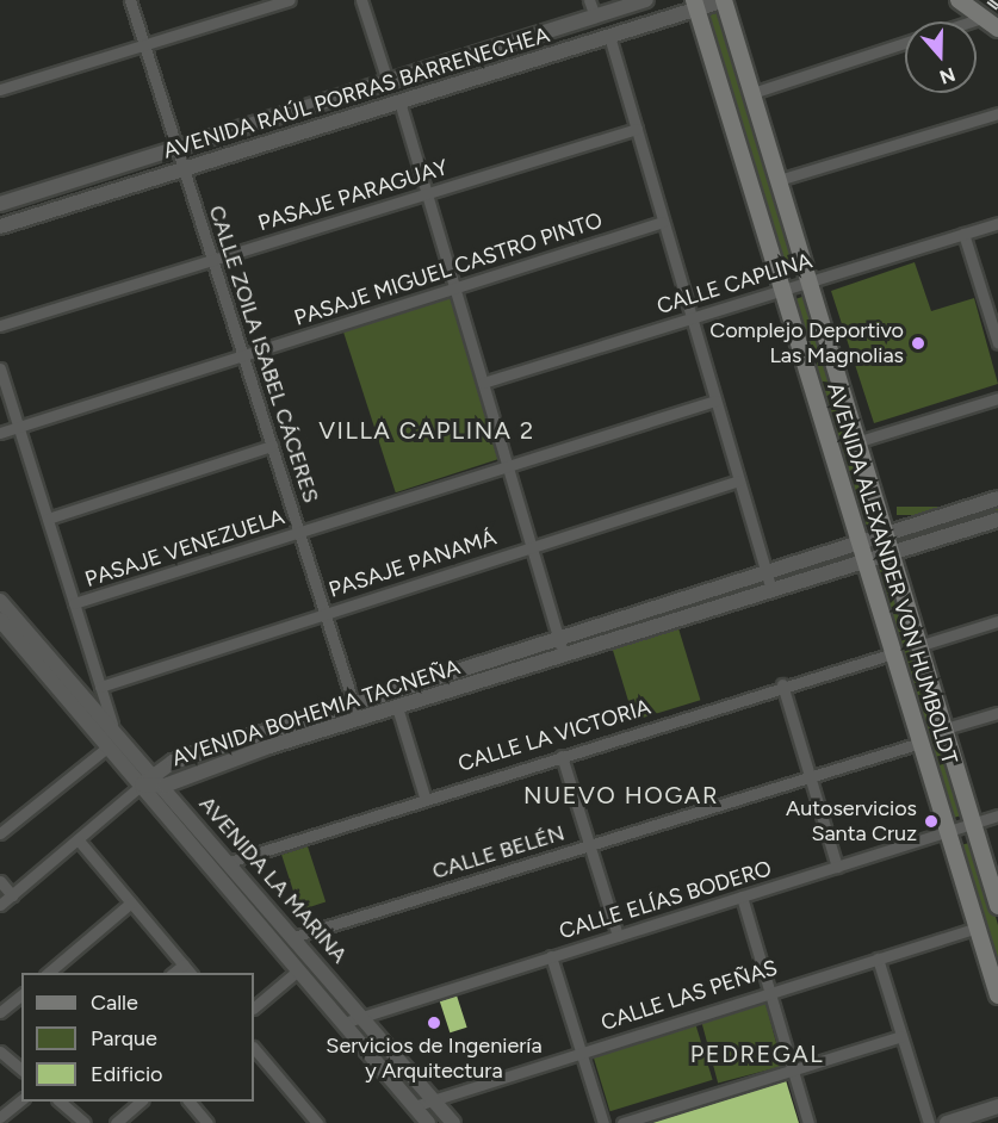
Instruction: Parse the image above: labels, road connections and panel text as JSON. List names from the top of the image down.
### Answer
{
  "streets": {
    "main road": ["AVENIDA ALEXANDER VON HUMBOLDT"],
    "street": [
      "AVENIDA RAÚL PORRAS BARRENECHEA",
      "PASAJE PARAGUAY",
      "PASAJE MIGUEL CASTRO PINTO",
      "CALLE CAPLINA",
      "CALLE ZOILA ISABEL CÁCERES",
      "PASAJE VENEZUELA",
      "PASAJE PANAMÁ",
      "AVENIDA BOHEMIA TACNEÑA",
      "CALLE LA VICTORIA",
      "CALLE BELÉN",
      "AVENIDA LA MARINA",
      "CALLE ELÍAS BODERO",
      "CALLE LAS PEÑAS"
    ]
  },
  "crossings": [
    ["AVENIDA RAÚL PORRAS BARRENECHEA", "CALLE ZOILA ISABEL CÁCERES"],
    ["AVENIDA RAÚL PORRAS BARRENECHEA", "AVENIDA ALEXANDER VON HUMBOLDT"],
    ["PASAJE PARAGUAY", "CALLE ZOILA ISABEL CÁCERES"],
    ["PASAJE MIGUEL CASTRO PINTO", "CALLE ZOILA ISABEL CÁCERES"],
    ["CALLE CAPLINA", "AVENIDA ALEXANDER VON HUMBOLDT"],
    ["CALLE ZOILA ISABEL CÁCERES", "PASAJE VENEZUELA"],
    ["CALLE ZOILA ISABEL CÁCERES", "PASAJE PANAMÁ"],
    ["CALLE ZOILA ISABEL CÁCERES", "AVENIDA BOHEMIA TACNEÑA"],
    ["AVENIDA ALEXANDER VON HUMBOLDT", "AVENIDA BOHEMIA TACNEÑA"],
    ["AVENIDA ALEXANDER VON HUMBOLDT", "CALLE LA VICTORIA"],
    ["AVENIDA ALEXANDER VON HUMBOLDT", "CALLE BELÉN"],
    ["AVENIDA ALEXANDER VON HUMBOLDT", "CALLE ELÍAS BODERO"],
    ["AVENIDA ALEXANDER VON HUMBOLDT", "CALLE LAS PEÑAS"],
    ["AVENIDA BOHEMIA TACNEÑA", "AVENIDA LA MARINA"],
    ["CALLE LA VICTORIA", "AVENIDA LA MARINA"],
    ["CALLE BELÉN", "AVENIDA LA MARINA"],
    ["AVENIDA LA MARINA", "CALLE ELÍAS BODERO"],
    ["AVENIDA LA MARINA", "CALLE LAS PEÑAS"]
  ],
  "districts": ["VILLA CAPLINA 2", "NUEVO HOGAR", "PEDREGAL"],
  "places": ["Complejo Deportivo Las Magnolias", "Autoservicios Santa Cruz", "Servicios de Ingeniería y Arquitectura"],
  "legend": ["Calle", "Parque", "Edificio"],
  "north": "bottom"
}
